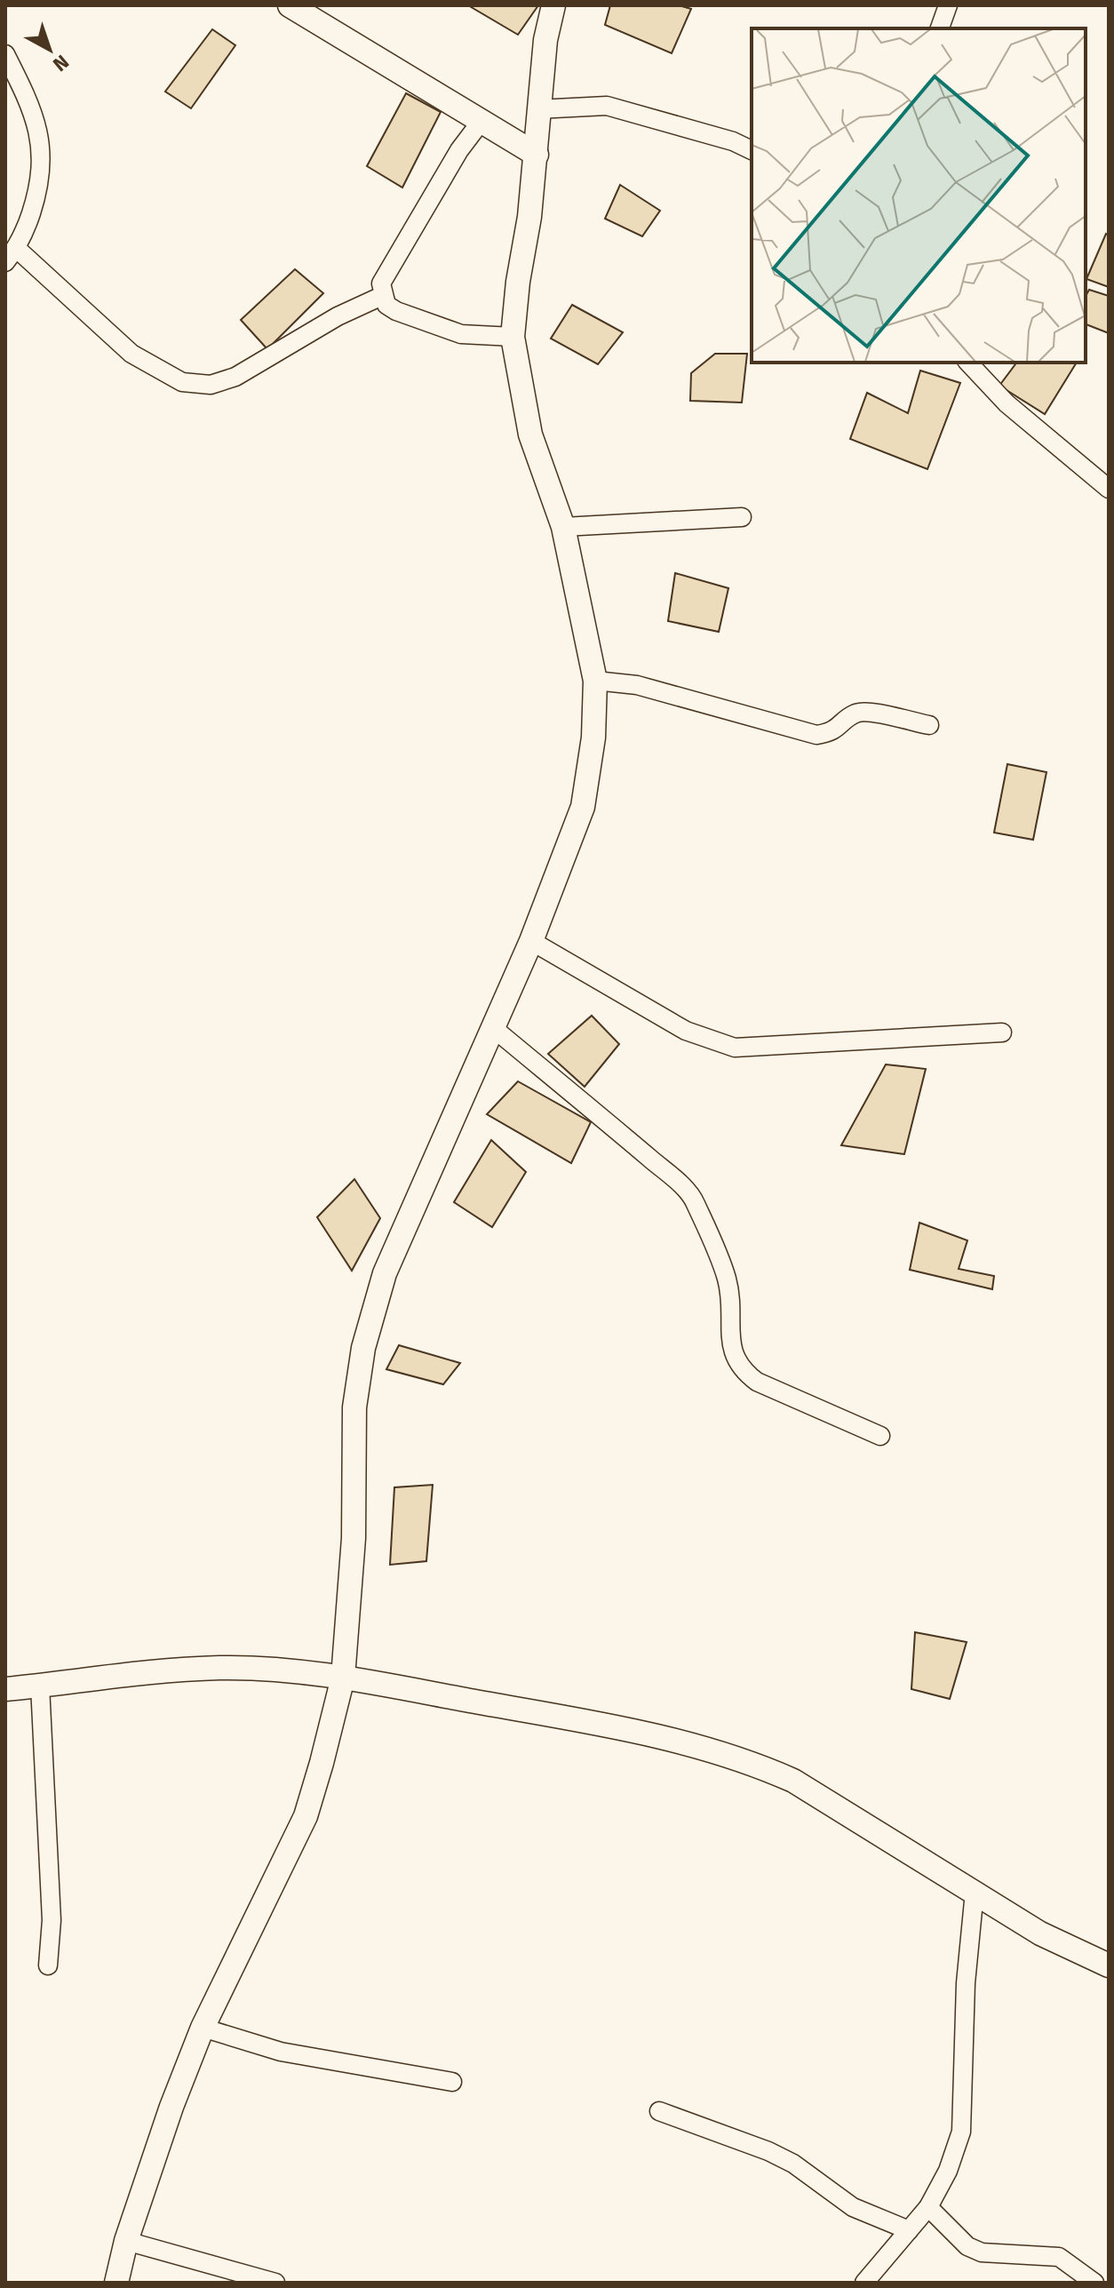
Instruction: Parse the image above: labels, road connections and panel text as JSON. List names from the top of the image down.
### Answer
{
  "north": "bottom right"
}
